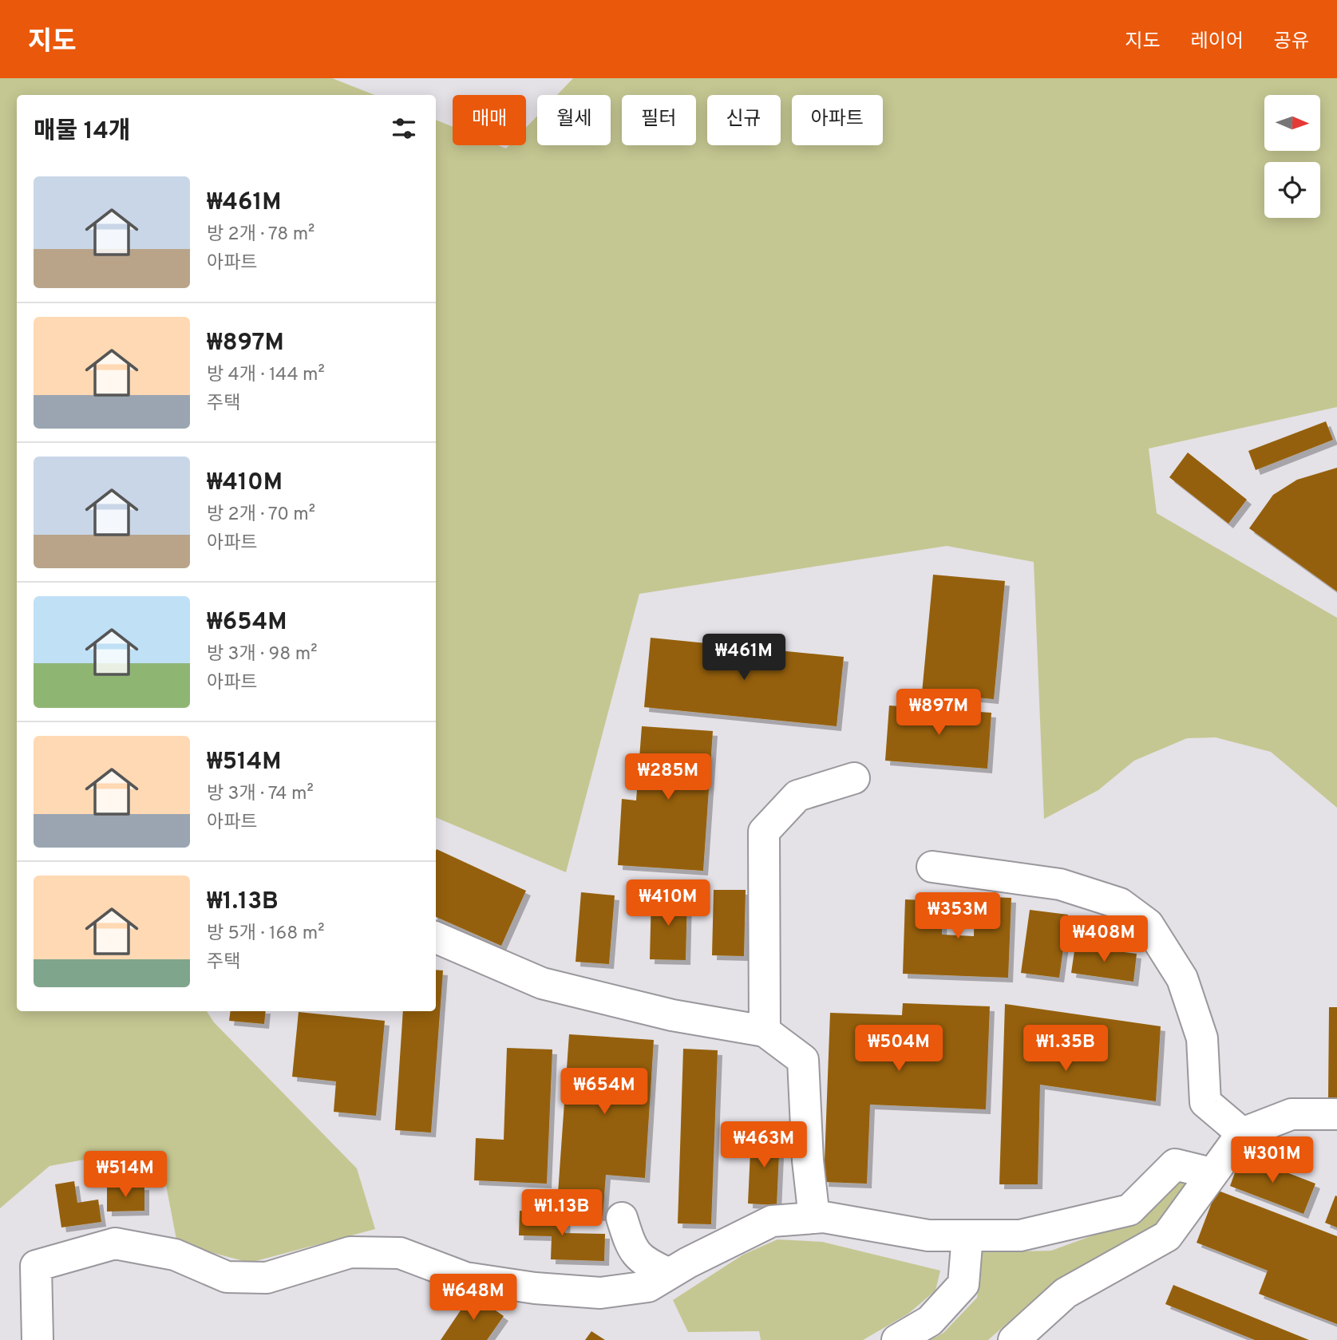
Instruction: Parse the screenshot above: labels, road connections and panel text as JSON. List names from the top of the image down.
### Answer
{
  "north": "right",
  "page": {
    "header": "지도",
    "nav": ["지도", "레이어", "공유"],
    "chip": [
      "매매",
      "월세",
      "필터",
      "신규",
      "아파트"
    ],
    "heading": "매물 14개",
    "list": [
      {
        "name": "₩461M",
        "note": "방 2개 · 78 m² · 아파트"
      },
      {
        "name": "₩897M",
        "note": "방 4개 · 144 m² · 주택"
      },
      {
        "name": "₩410M",
        "note": "방 2개 · 70 m² · 아파트"
      },
      {
        "name": "₩654M",
        "note": "방 3개 · 98 m² · 아파트"
      },
      {
        "name": "₩514M",
        "note": "방 3개 · 74 m² · 아파트"
      },
      {
        "name": "₩1.13B",
        "note": "방 5개 · 168 m² · 주택"
      }
    ],
    "price": [
      "₩461M",
      "₩897M",
      "₩285M",
      "₩410M",
      "₩353M",
      "₩408M",
      "₩504M",
      "₩1.35B",
      "₩654M",
      "₩463M",
      "₩301M",
      "₩514M",
      "₩1.13B",
      "₩648M"
    ]
  }
}
